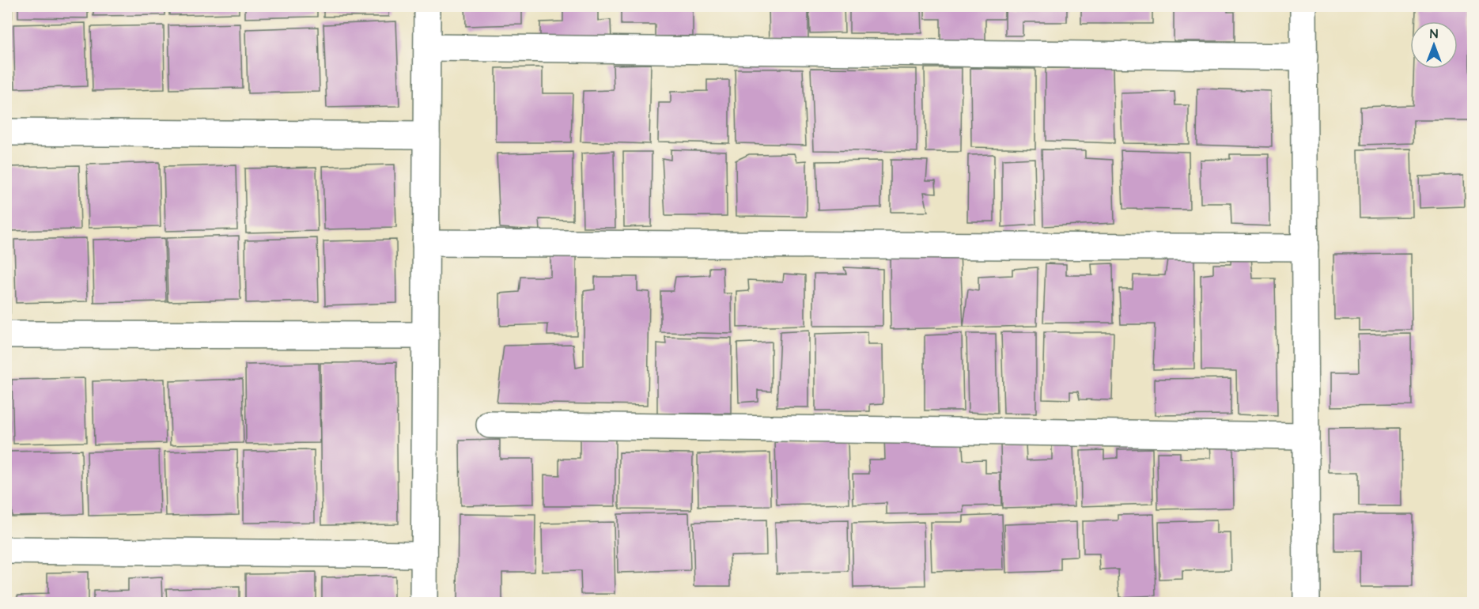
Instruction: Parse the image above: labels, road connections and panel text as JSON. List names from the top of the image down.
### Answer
{
  "north": "top"
}
